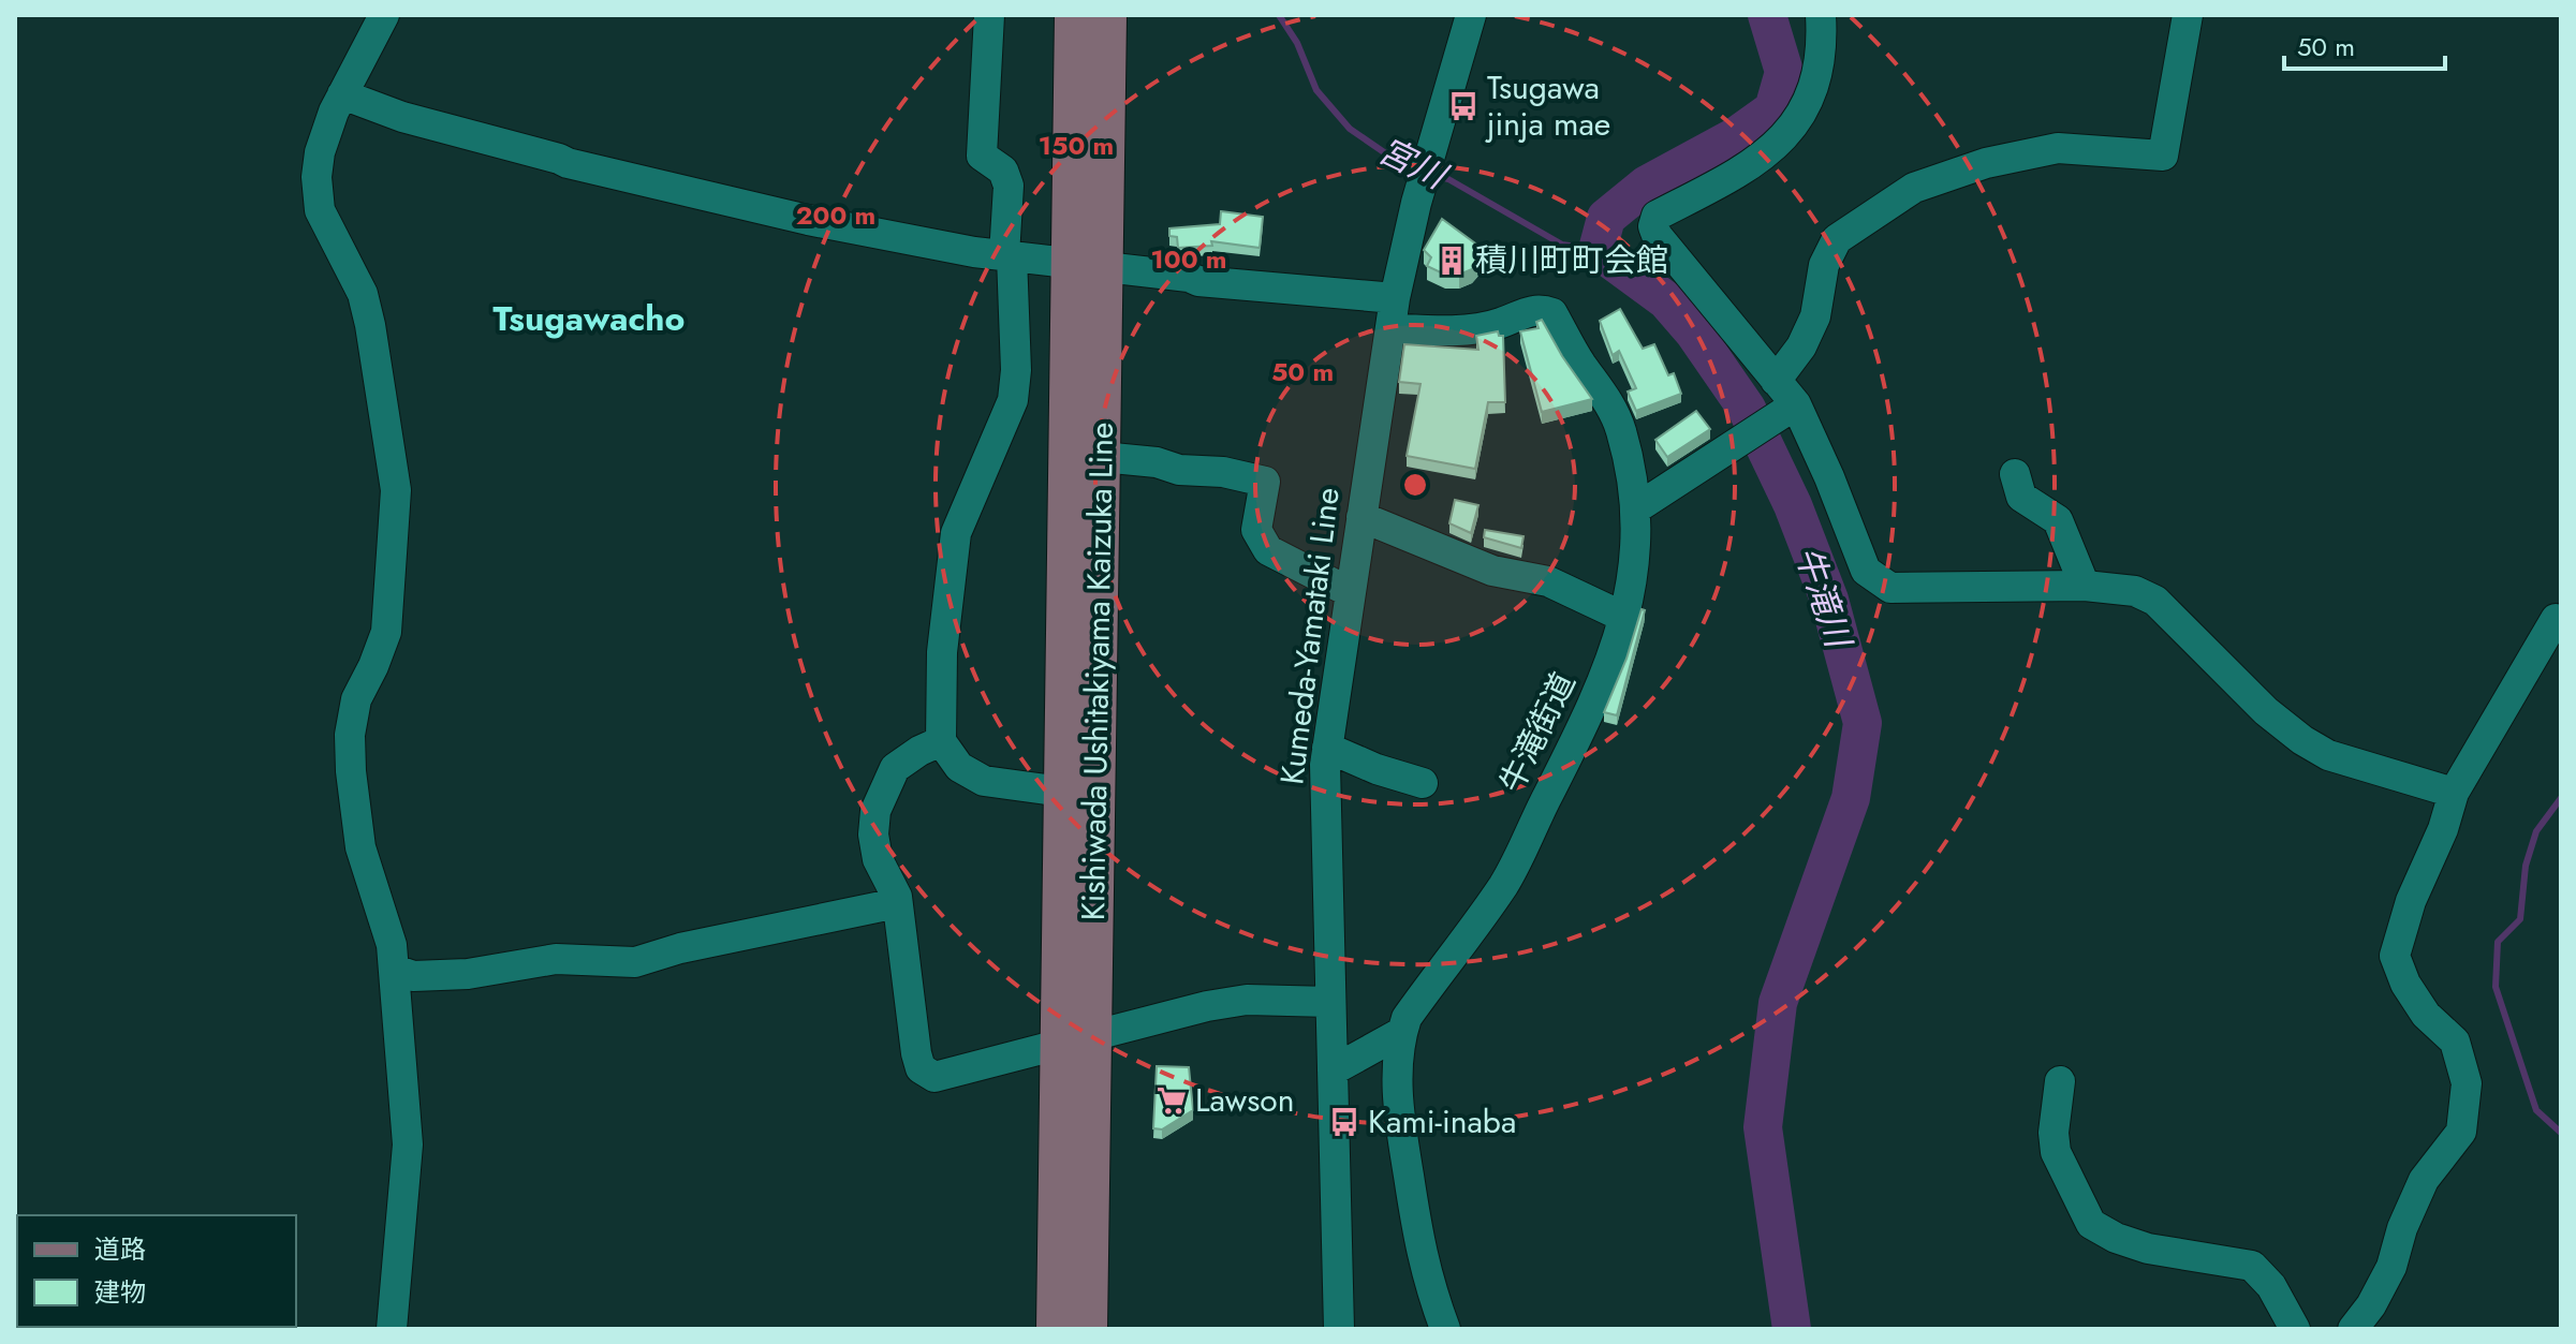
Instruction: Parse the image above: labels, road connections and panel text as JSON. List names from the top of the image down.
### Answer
{
  "streets": {
    "main road": ["Kishiwada Ushitakiyama Kaizuka Line"],
    "street": ["Kumeda-Yamataki Line", "牛滝街道"]
  },
  "crossings": [
    ["Kumeda-Yamataki Line", "牛滝街道"]
  ],
  "districts": ["Tsugawacho"],
  "water": ["宮川", "牛滝川"],
  "places": {
    "bus stop": ["Tsugawa jinja mae", "Kami-inaba"],
    "building": ["積川町町会館"],
    "supermarket": ["Lawson"]
  },
  "legend": ["道路", "建物"],
  "scale_bar": "50 m",
  "rings": [
    "150 m",
    "200 m",
    "100 m",
    "50 m"
  ]
}
